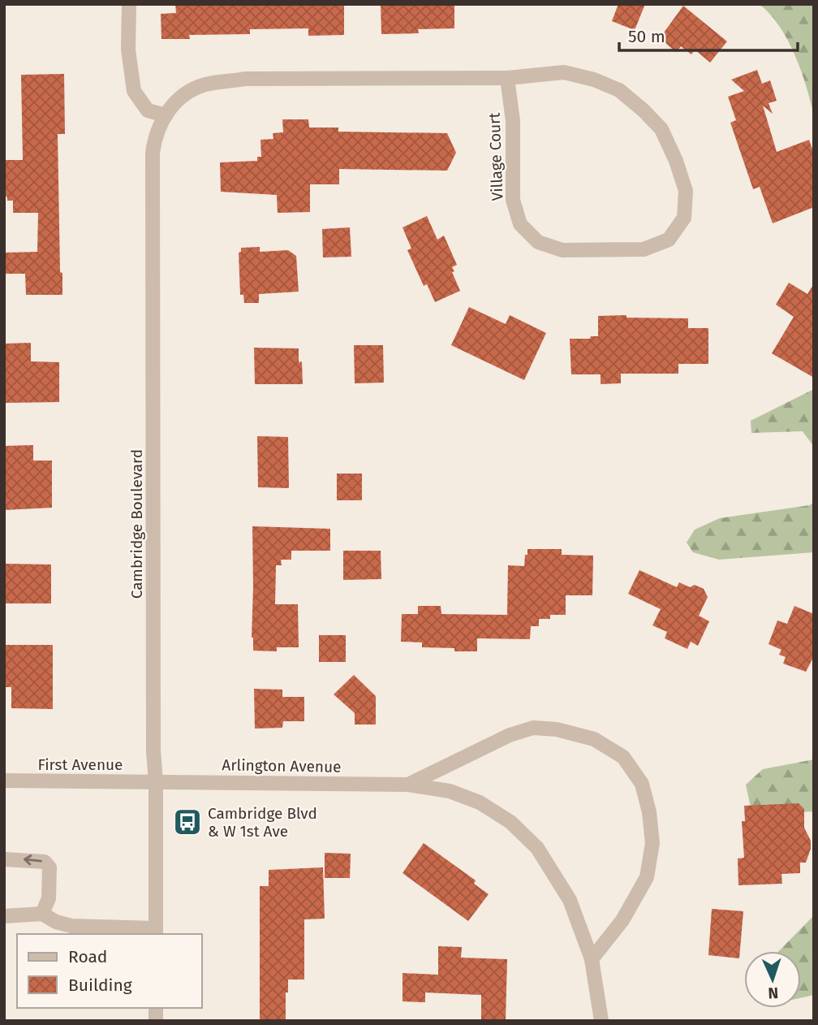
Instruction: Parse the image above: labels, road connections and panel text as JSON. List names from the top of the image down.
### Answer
{
  "streets": {
    "street": [
      "Village Court",
      "Cambridge Boulevard",
      "First Avenue",
      "Arlington Avenue"
    ]
  },
  "crossings": [
    ["Village Court", "Cambridge Boulevard"],
    ["Cambridge Boulevard", "First Avenue"],
    ["Cambridge Boulevard", "Arlington Avenue"],
    ["First Avenue", "Arlington Avenue"]
  ],
  "places": {
    "bus stop": ["Cambridge Blvd & W 1st Ave"]
  },
  "legend": ["Road", "Building"],
  "scale_bar": "50 m",
  "north": "bottom"
}
